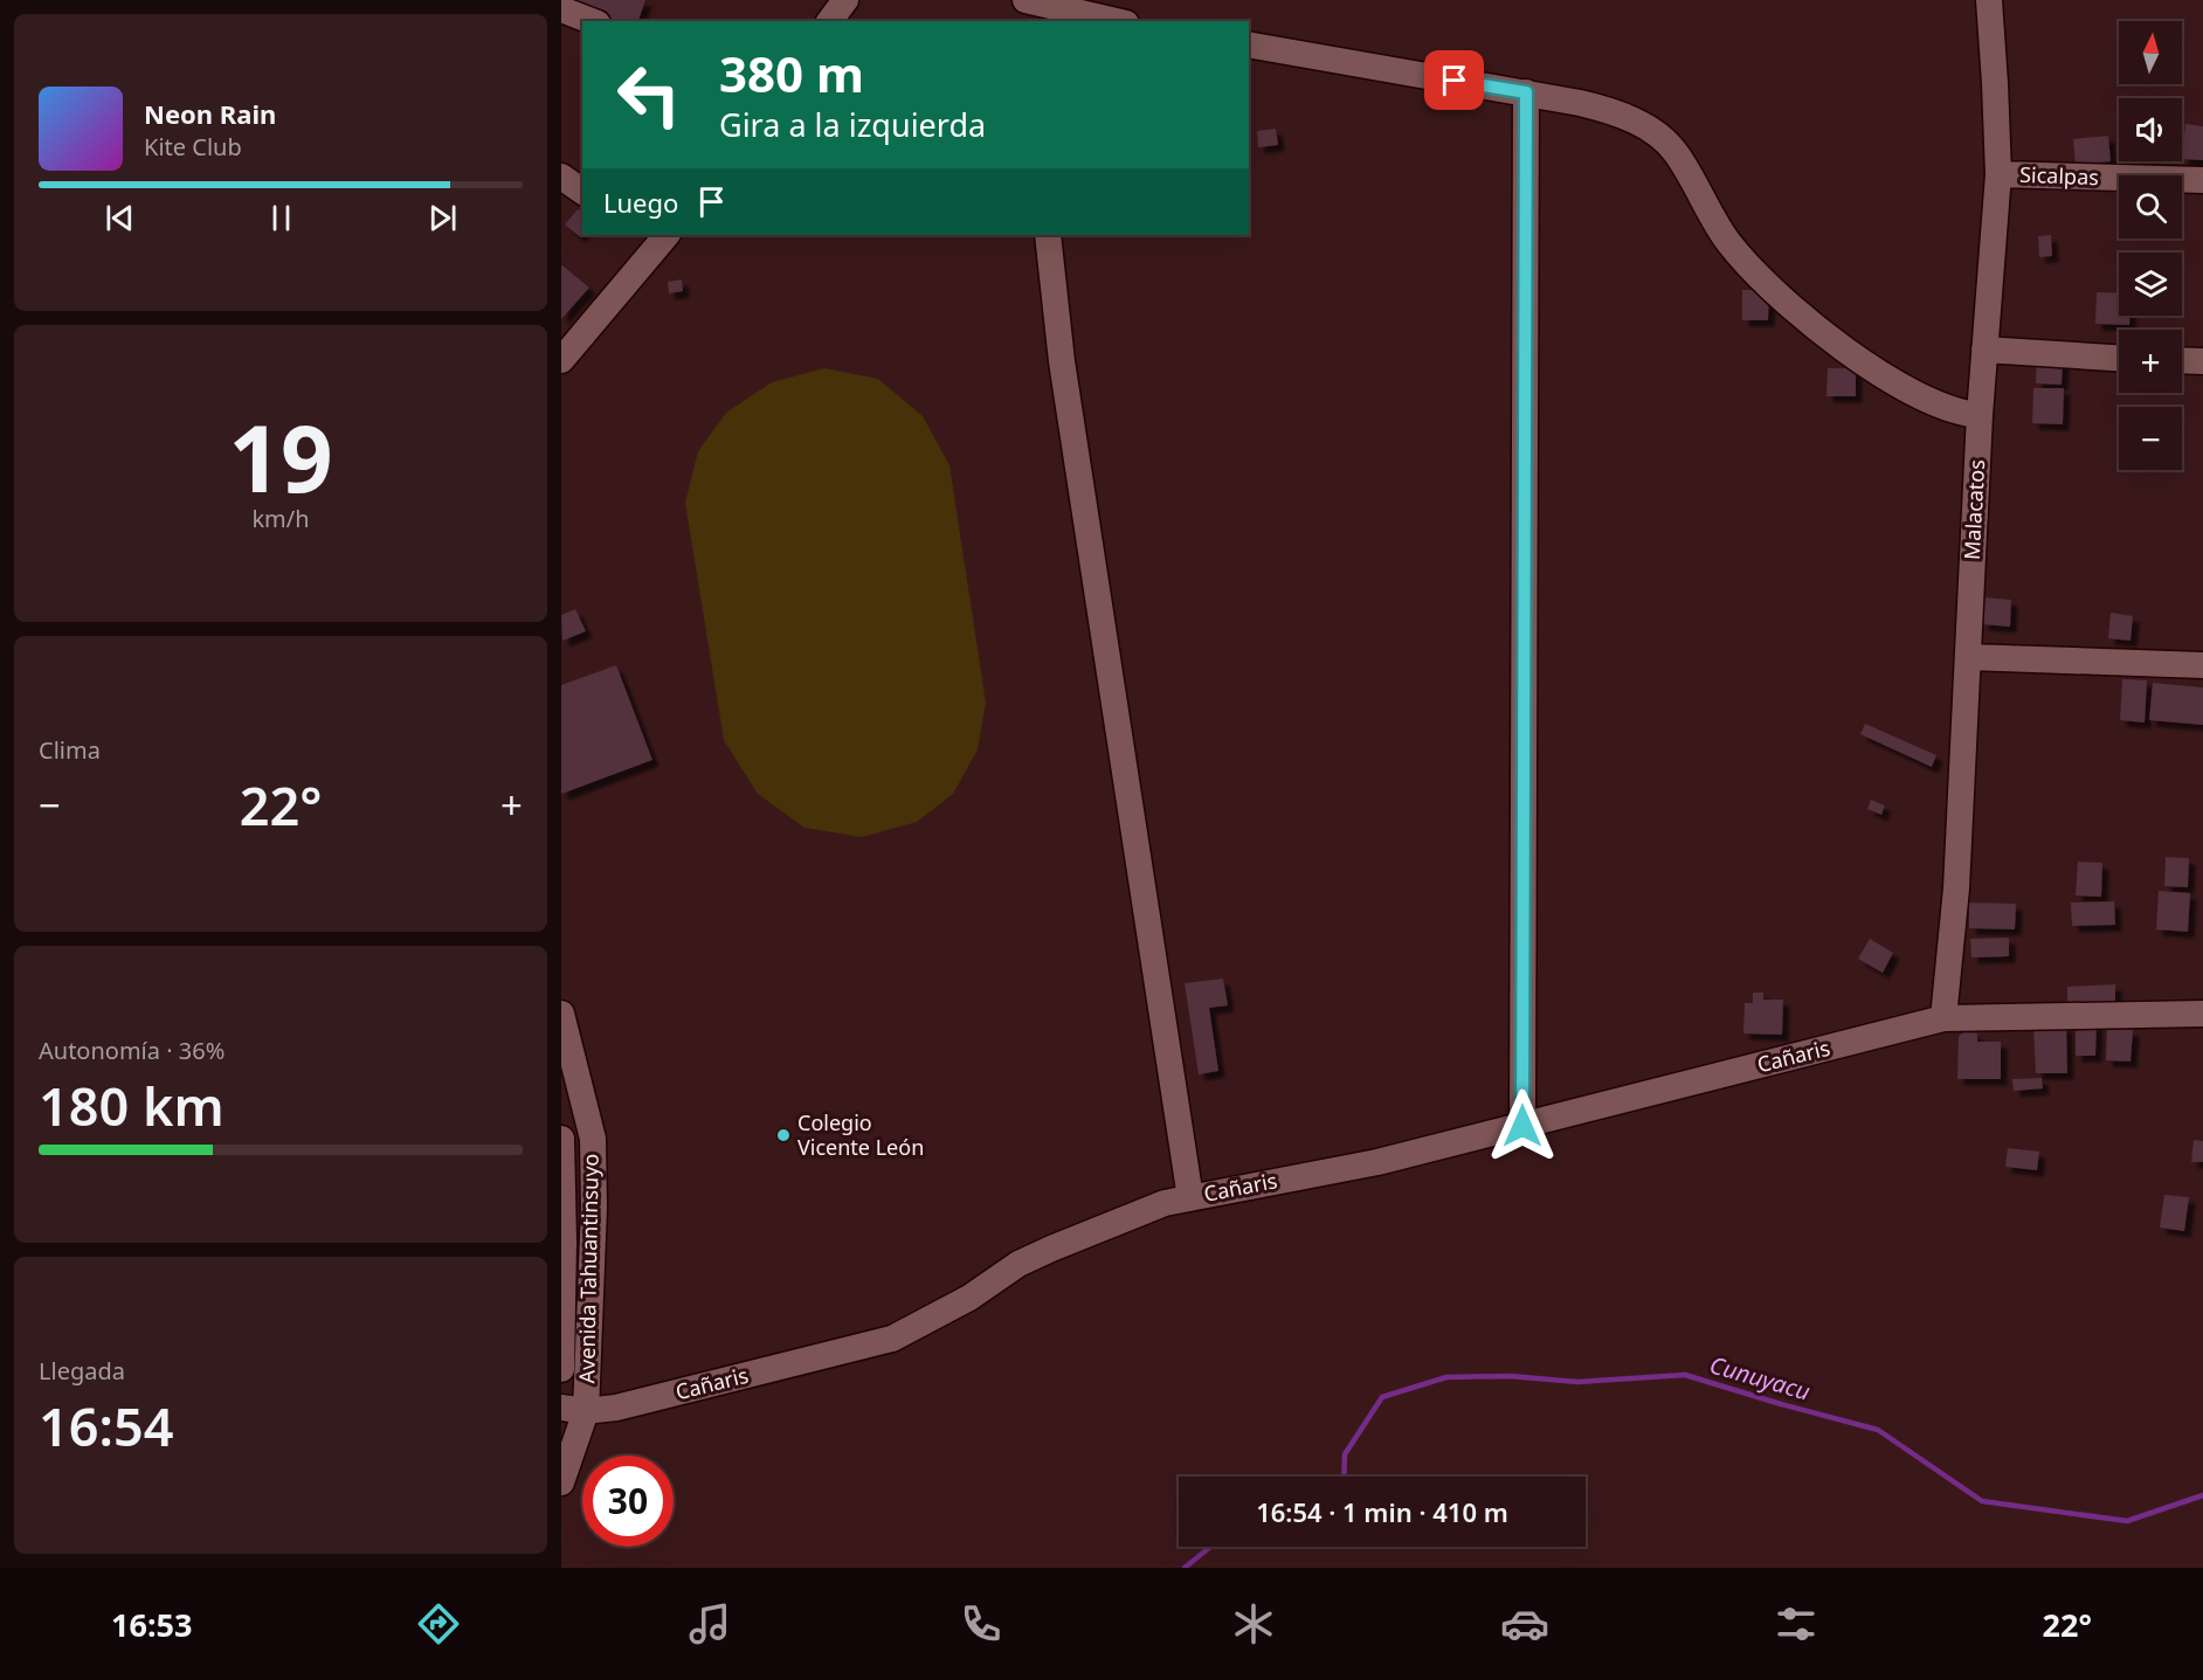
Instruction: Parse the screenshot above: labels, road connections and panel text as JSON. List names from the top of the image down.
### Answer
{
  "streets": {
    "street": [
      "Sicalpas",
      "Malacatos",
      "Cañaris",
      "Avenida Tahuantinsuyo"
    ]
  },
  "crossings": [
    ["Sicalpas", "Malacatos"],
    ["Malacatos", "Cañaris"],
    ["Cañaris", "Avenida Tahuantinsuyo"]
  ],
  "water": ["Cunuyacu"],
  "places": ["Colegio Vicente León"],
  "north": "top",
  "page": {
    "map_buttons": ["+", "−"],
    "turn": ["380 m", "Gira a la izquierda"],
    "song": ["Neon Rain", "Kite Club"],
    "then": "Luego",
    "tile": [
      ["19", "km/h"],
      "Clima",
      ["Autonomía · 36%", "180 km"],
      ["Llegada", "16:54"]
    ],
    "heat": ["−", "22°", "+"],
    "limit": "30",
    "trip": "16:54 · 1 min · 410 m",
    "tabs": ["16:53", "22°"]
  }
}
